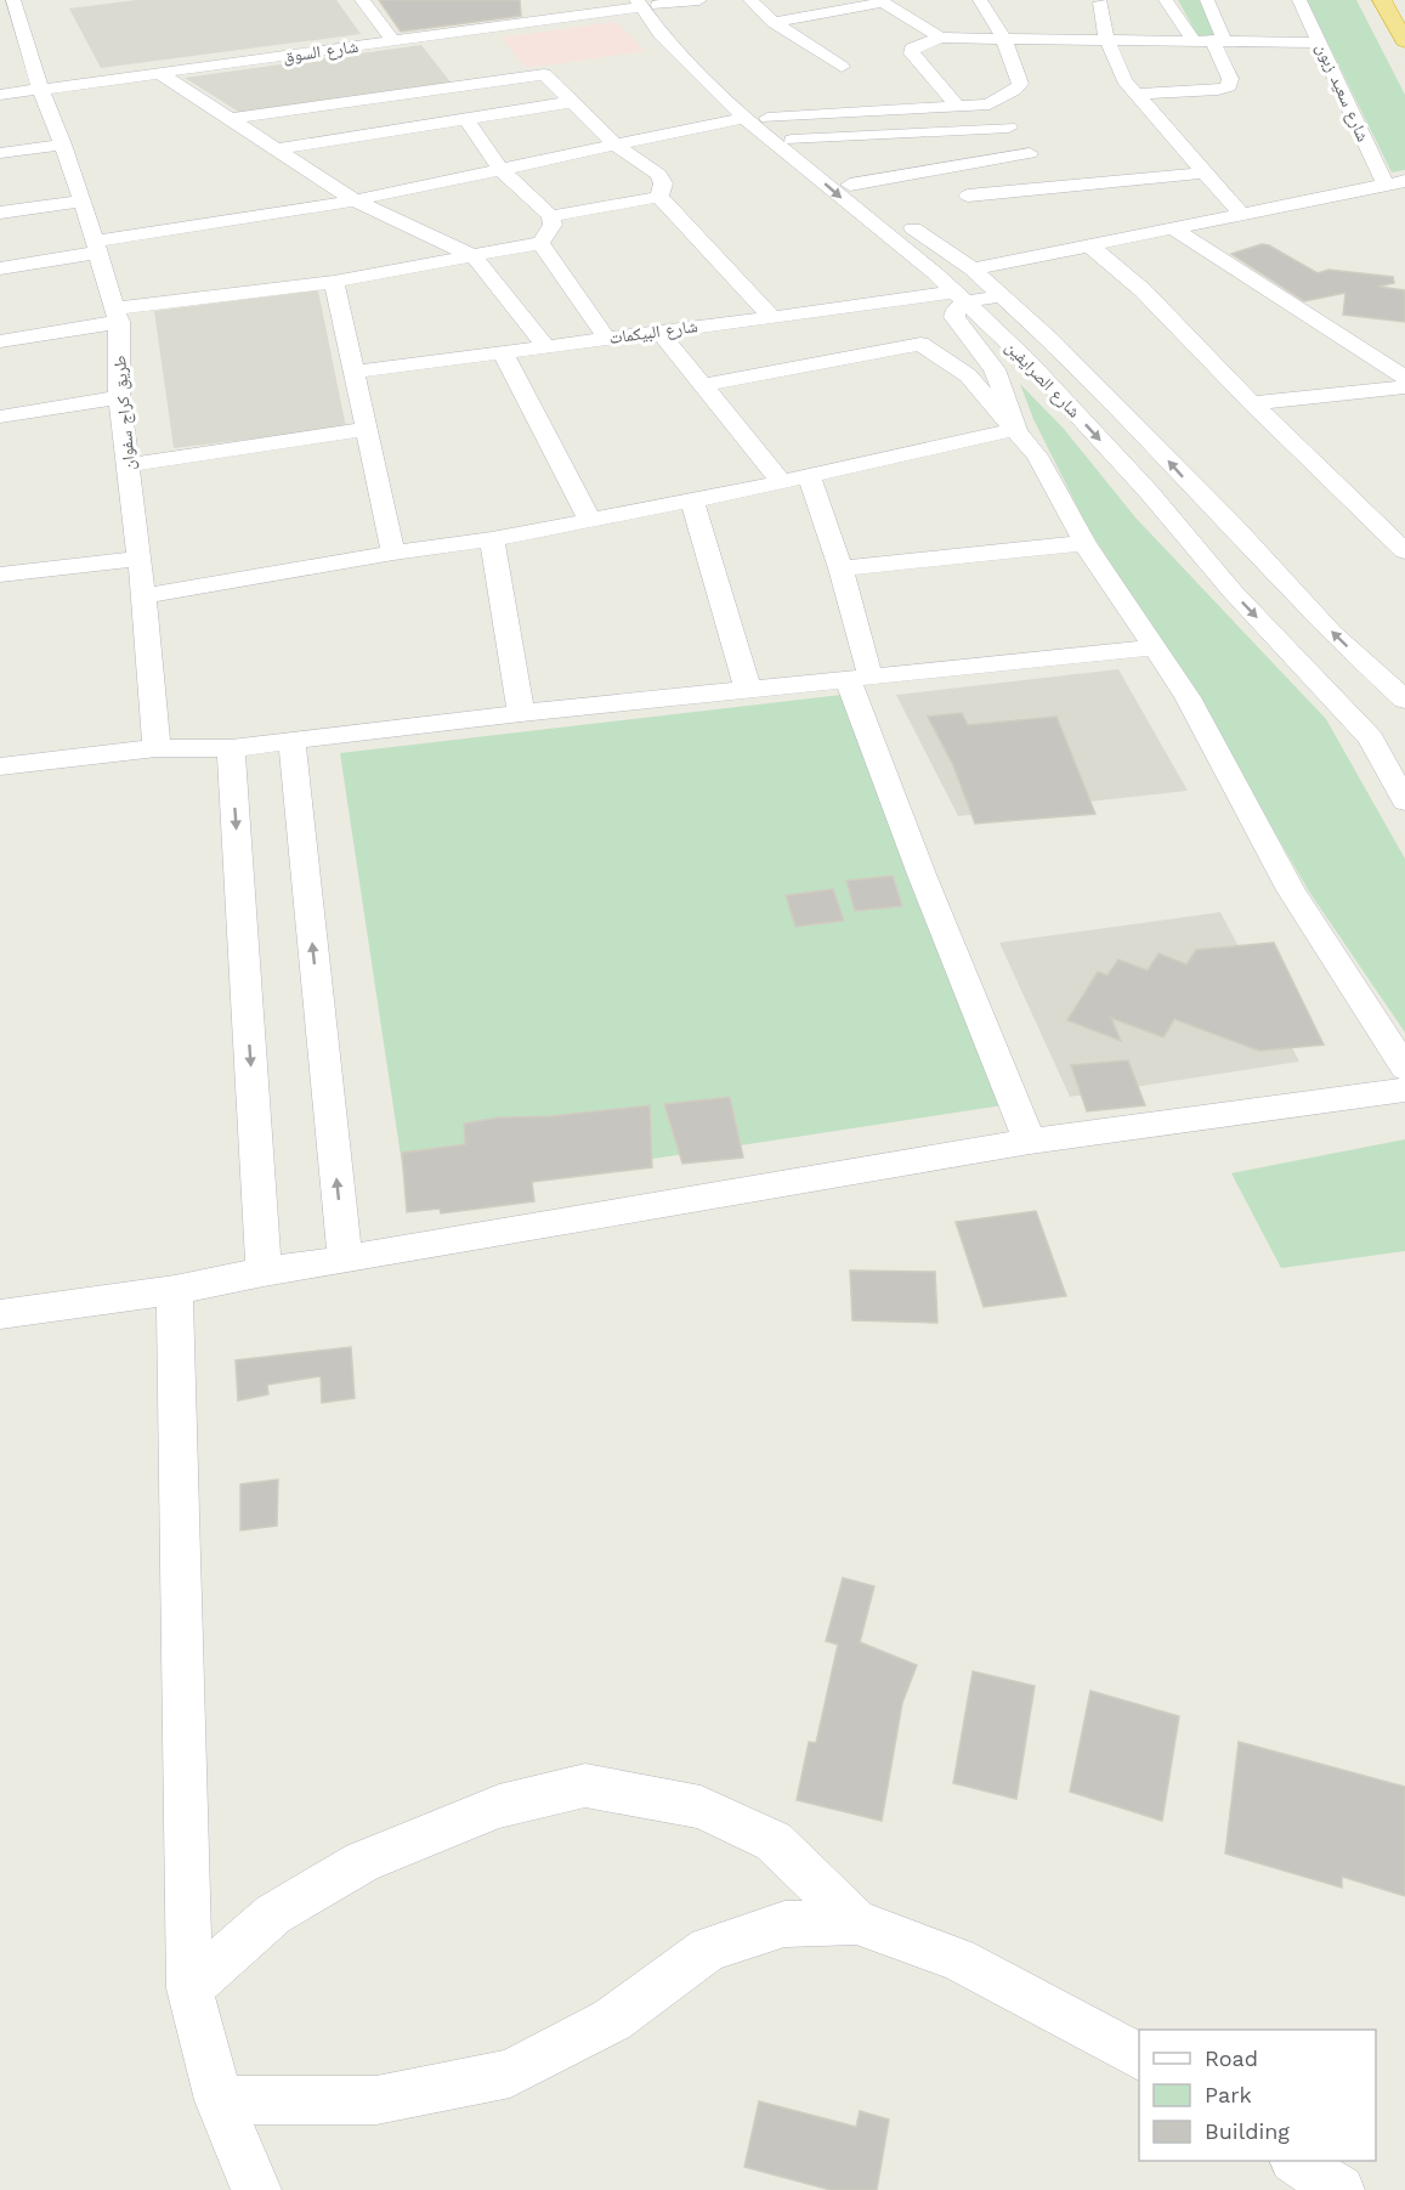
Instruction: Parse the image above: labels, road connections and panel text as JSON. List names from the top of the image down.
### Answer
{
  "streets": {
    "street": [
      "شارع السوق",
      "شارع سعيد زبون",
      "شارع البيكمات",
      "شارع الصرايفين",
      "طريق كراج سفوان"
    ]
  },
  "crossings": [
    ["شارع السوق", "شارع الصرايفين"],
    ["شارع السوق", "طريق كراج سفوان"],
    ["شارع البيكمات", "شارع الصرايفين"]
  ],
  "legend": ["Road", "Park", "Building"]
}
